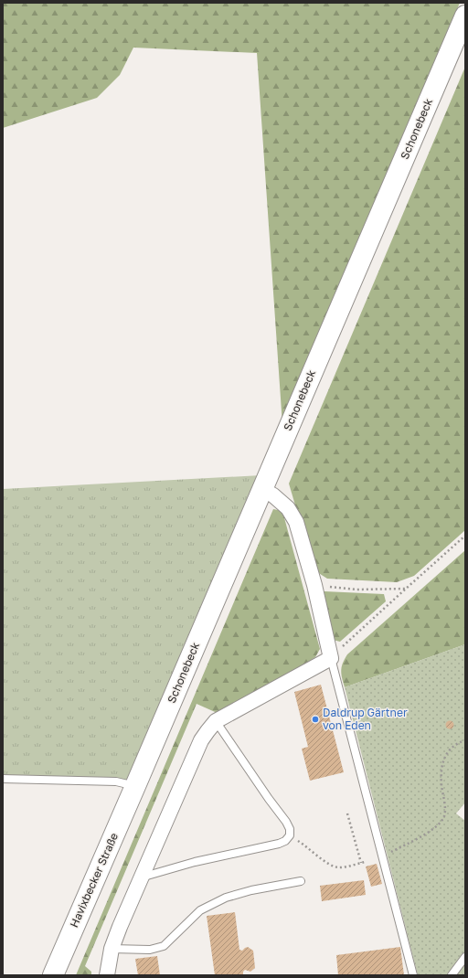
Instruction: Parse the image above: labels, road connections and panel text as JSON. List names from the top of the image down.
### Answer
{
  "streets": {
    "main road": ["Schonebeck", "Havixbecker Straße"]
  },
  "crossings": [
    ["Schonebeck", "Havixbecker Straße"]
  ],
  "places": ["Daldrup Gärtner von Eden"]
}
